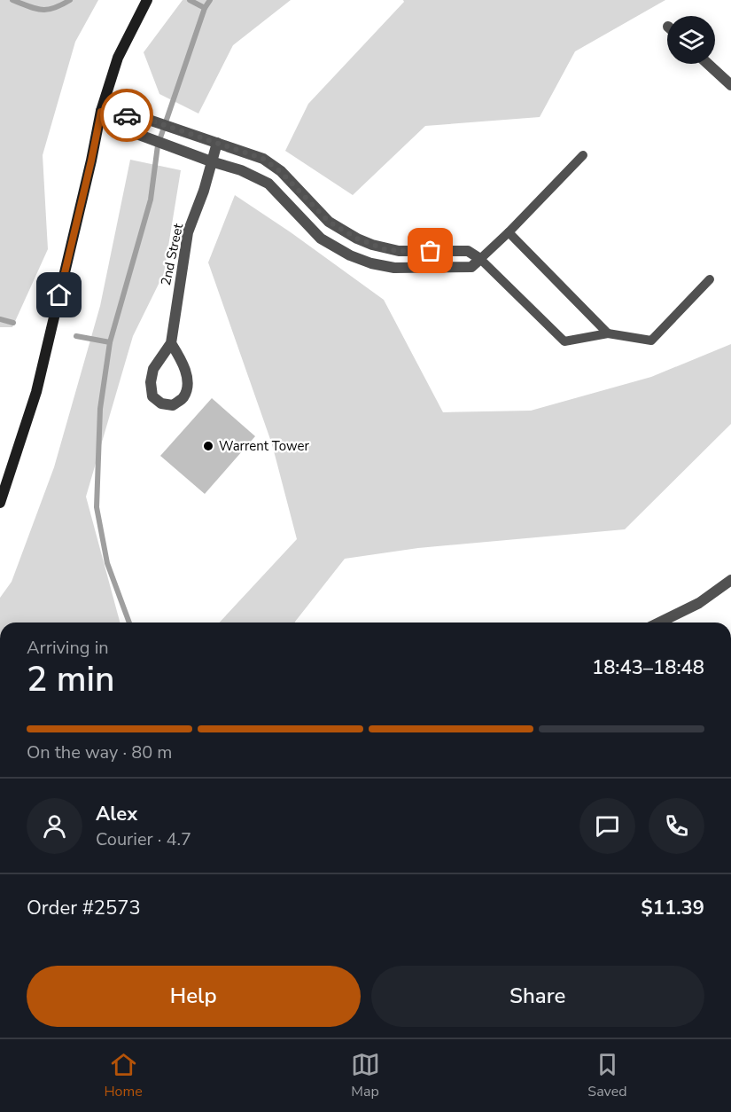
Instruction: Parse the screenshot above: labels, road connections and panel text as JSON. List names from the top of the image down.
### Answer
{
  "streets": {
    "street": ["2nd Street"]
  },
  "places": ["Warrent Tower"],
  "page": {
    "heading": ["2 min", "Arriving in", "18:43–18:48"],
    "panel": [
      "Alex",
      "Courier · 4.7",
      "Order #2573",
      "$11.39"
    ],
    "bar": "On the way · 80 m",
    "buttons": ["Help", "Share"],
    "tabs": ["Home", "Map", "Saved"]
  }
}
